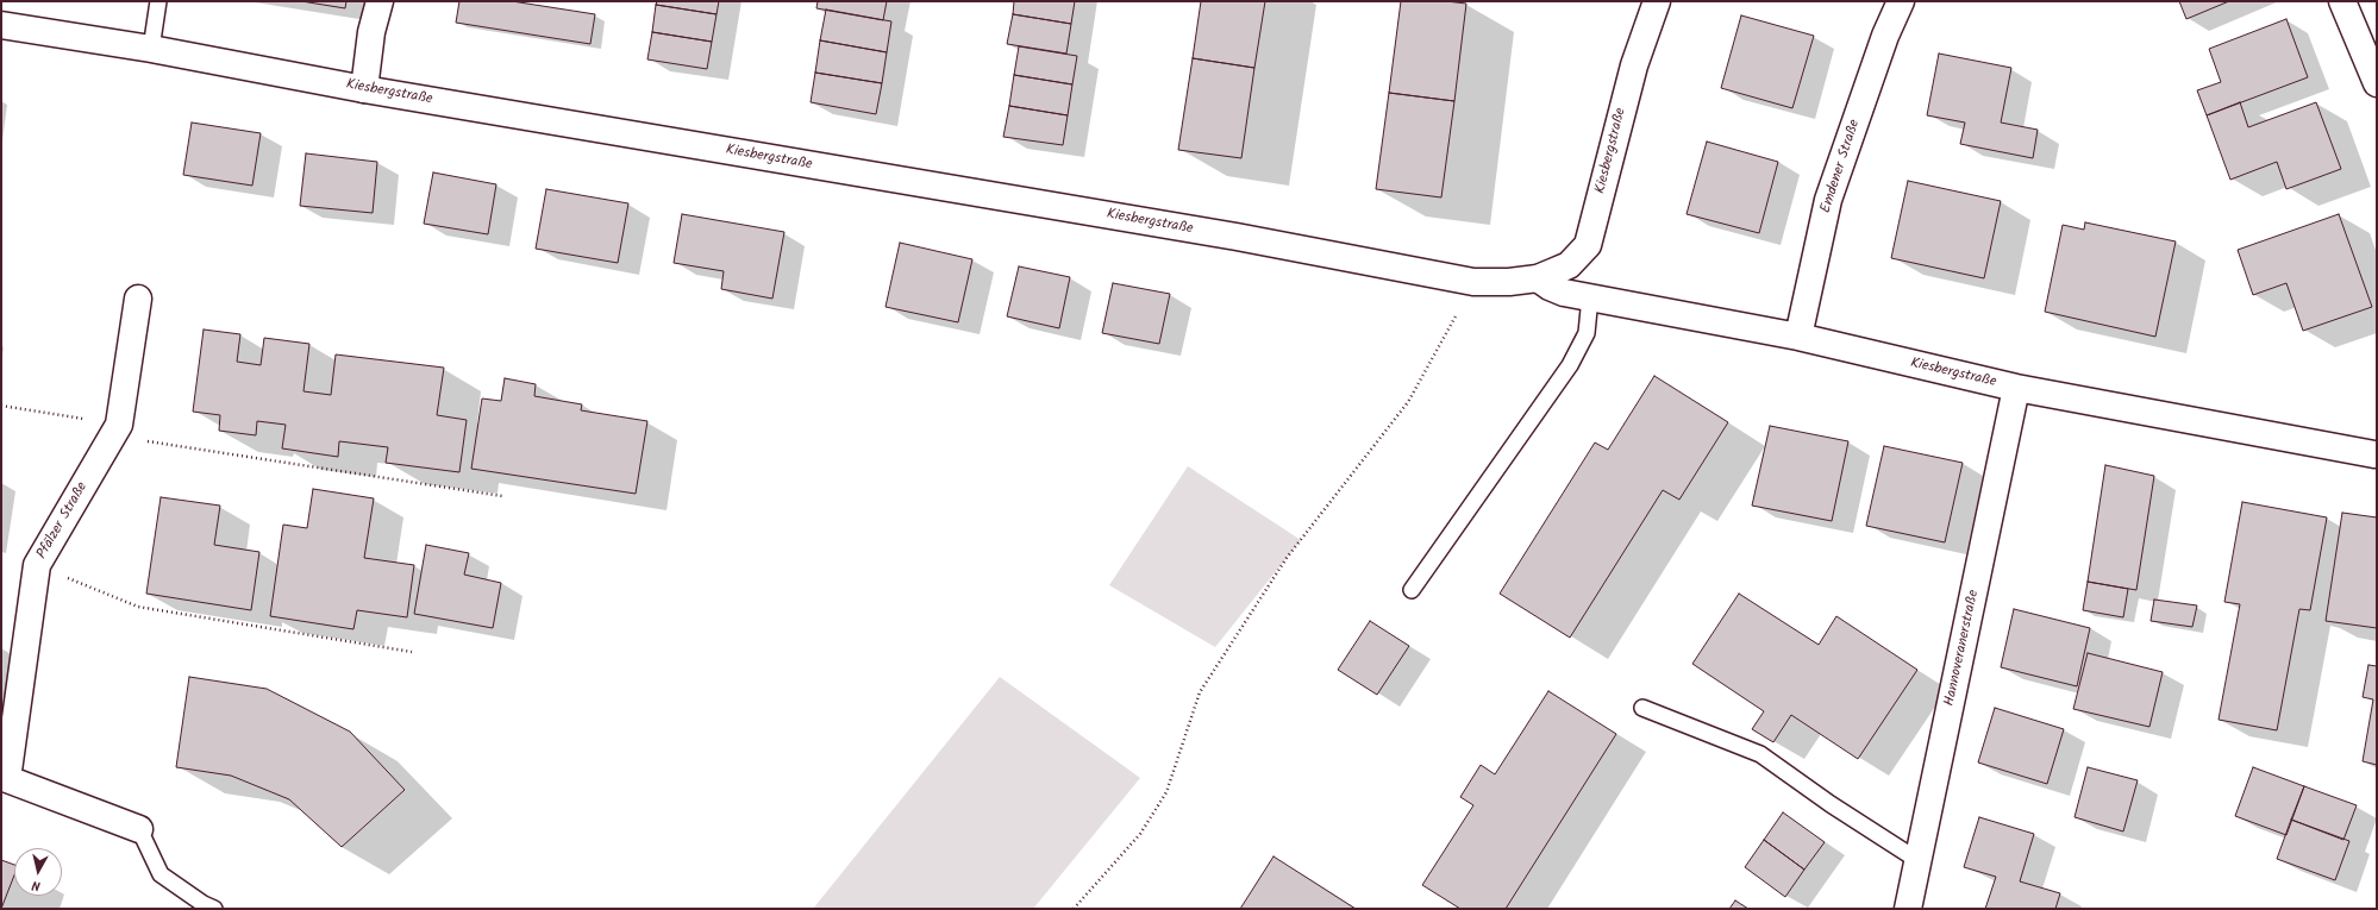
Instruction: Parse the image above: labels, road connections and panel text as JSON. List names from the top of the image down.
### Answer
{
  "streets": {
    "street": [
      "Kiesbergstraße",
      "Emdener Straße",
      "Pfälzer Straße",
      "Hannoveranerstraße"
    ]
  },
  "crossings": [
    ["Kiesbergstraße", "Emdener Straße"],
    ["Kiesbergstraße", "Hannoveranerstraße"]
  ],
  "north": "bottom"
}
